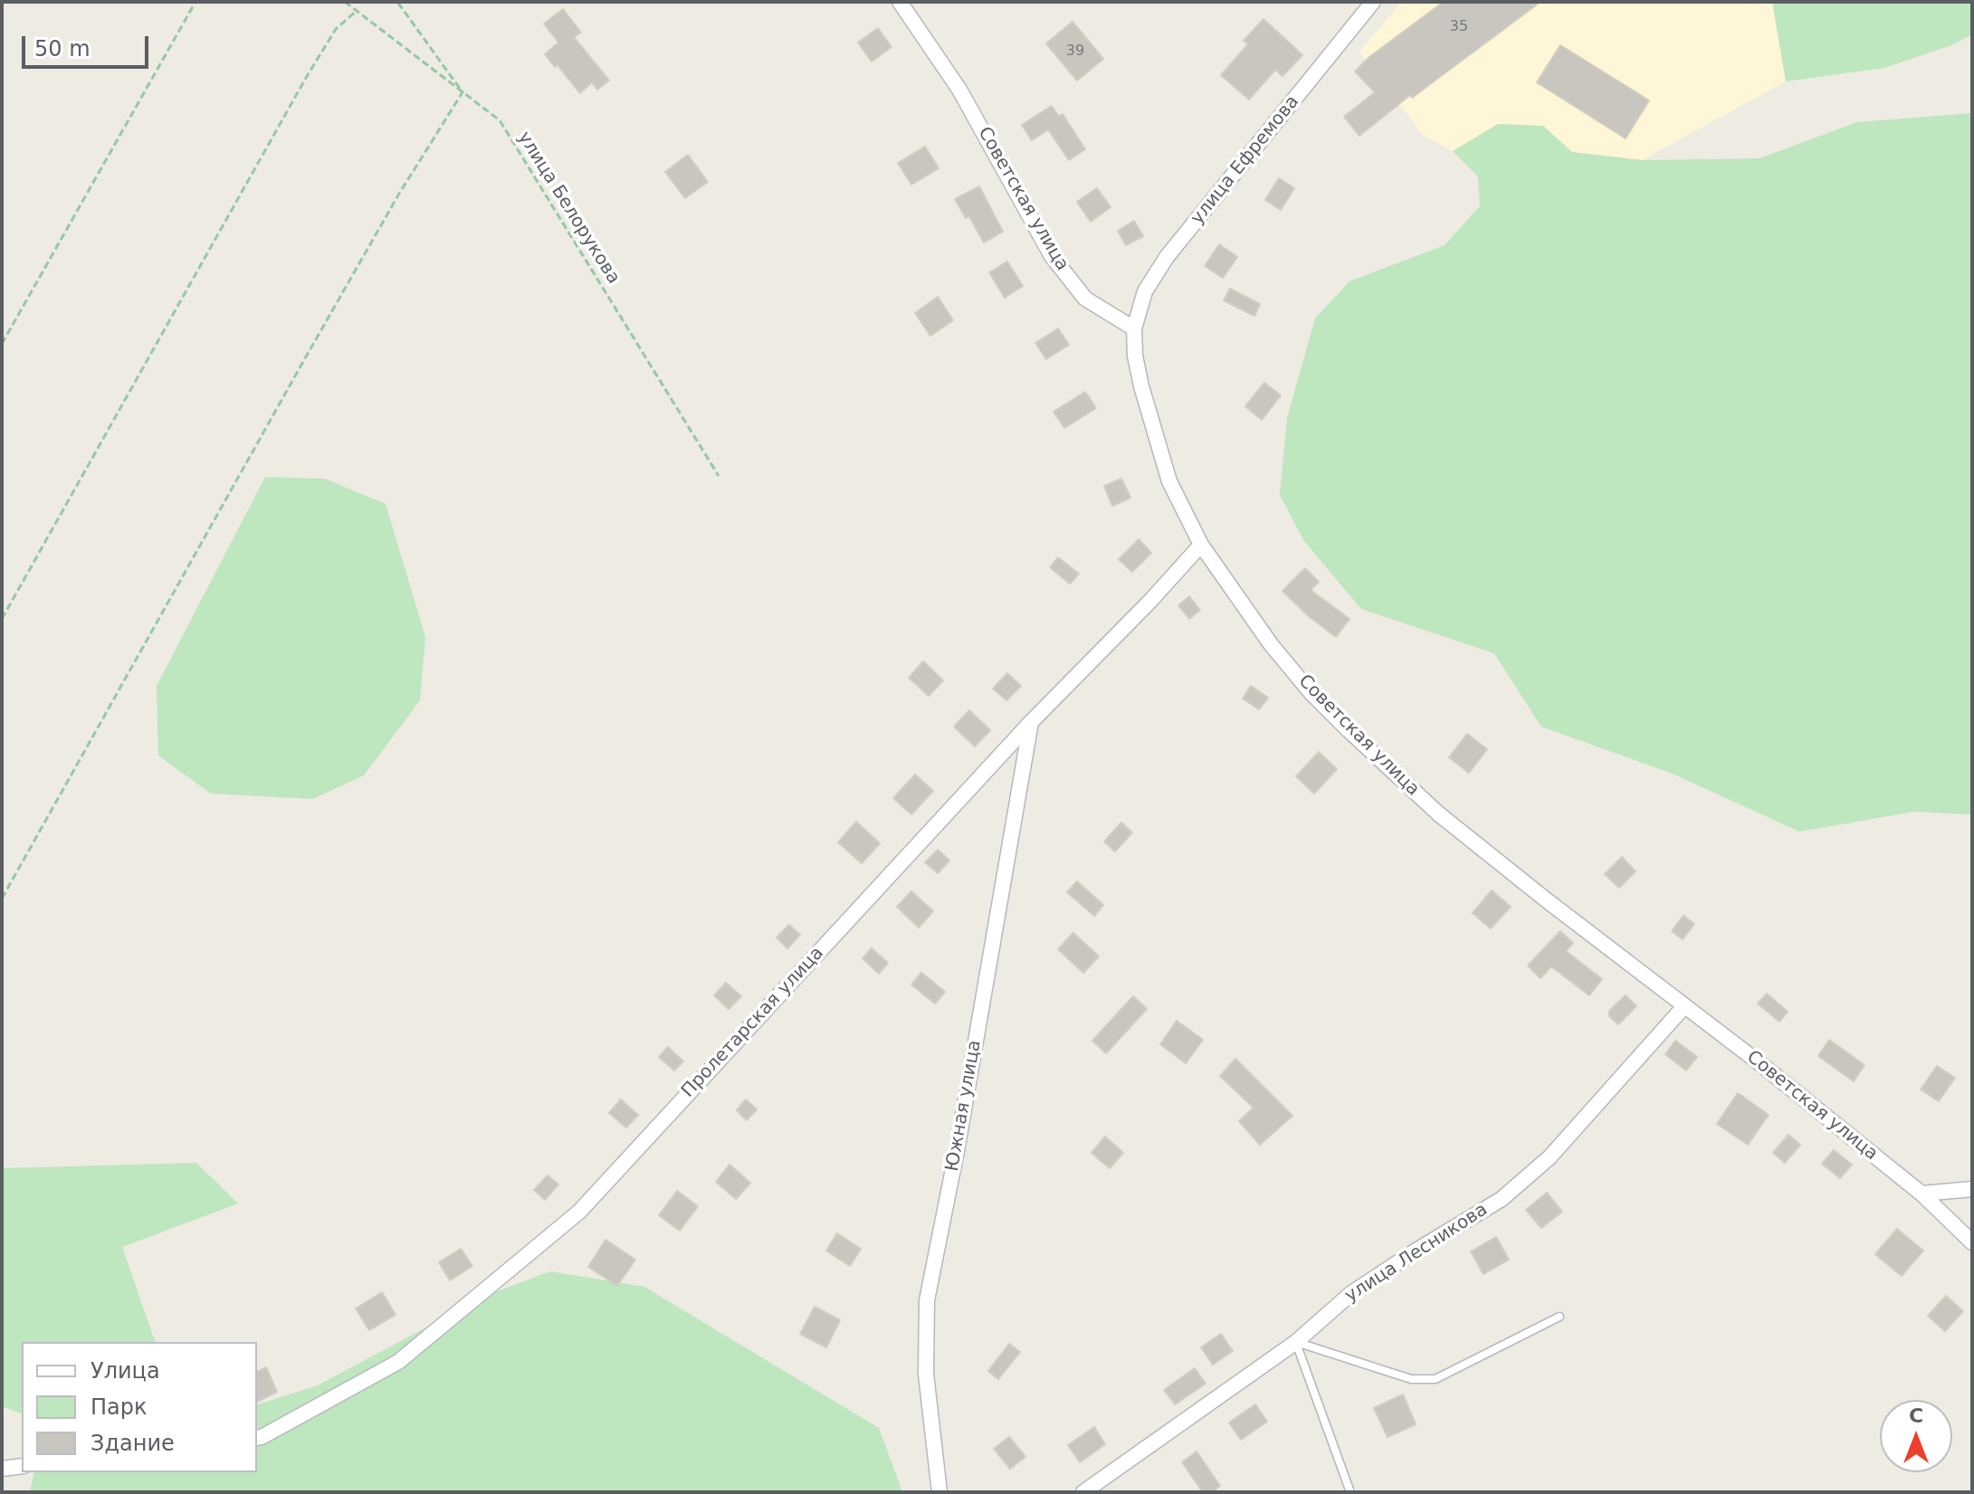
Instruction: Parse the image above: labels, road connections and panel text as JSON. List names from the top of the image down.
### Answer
{
  "streets": {
    "street": [
      "улица Ефремова",
      "Советская улица",
      "Пролетарская улица",
      "Южная улица",
      "улица Лесникова"
    ],
    "path": ["улица Белорукова"]
  },
  "crossings": [
    ["улица Ефремова", "Советская улица"],
    ["Советская улица", "Пролетарская улица"],
    ["Советская улица", "улица Лесникова"],
    ["Пролетарская улица", "Южная улица"]
  ],
  "house_numbers": ["35", "39"],
  "legend": ["Улица", "Парк", "Здание"],
  "scale_bar": "50 m",
  "north": "top"
}
